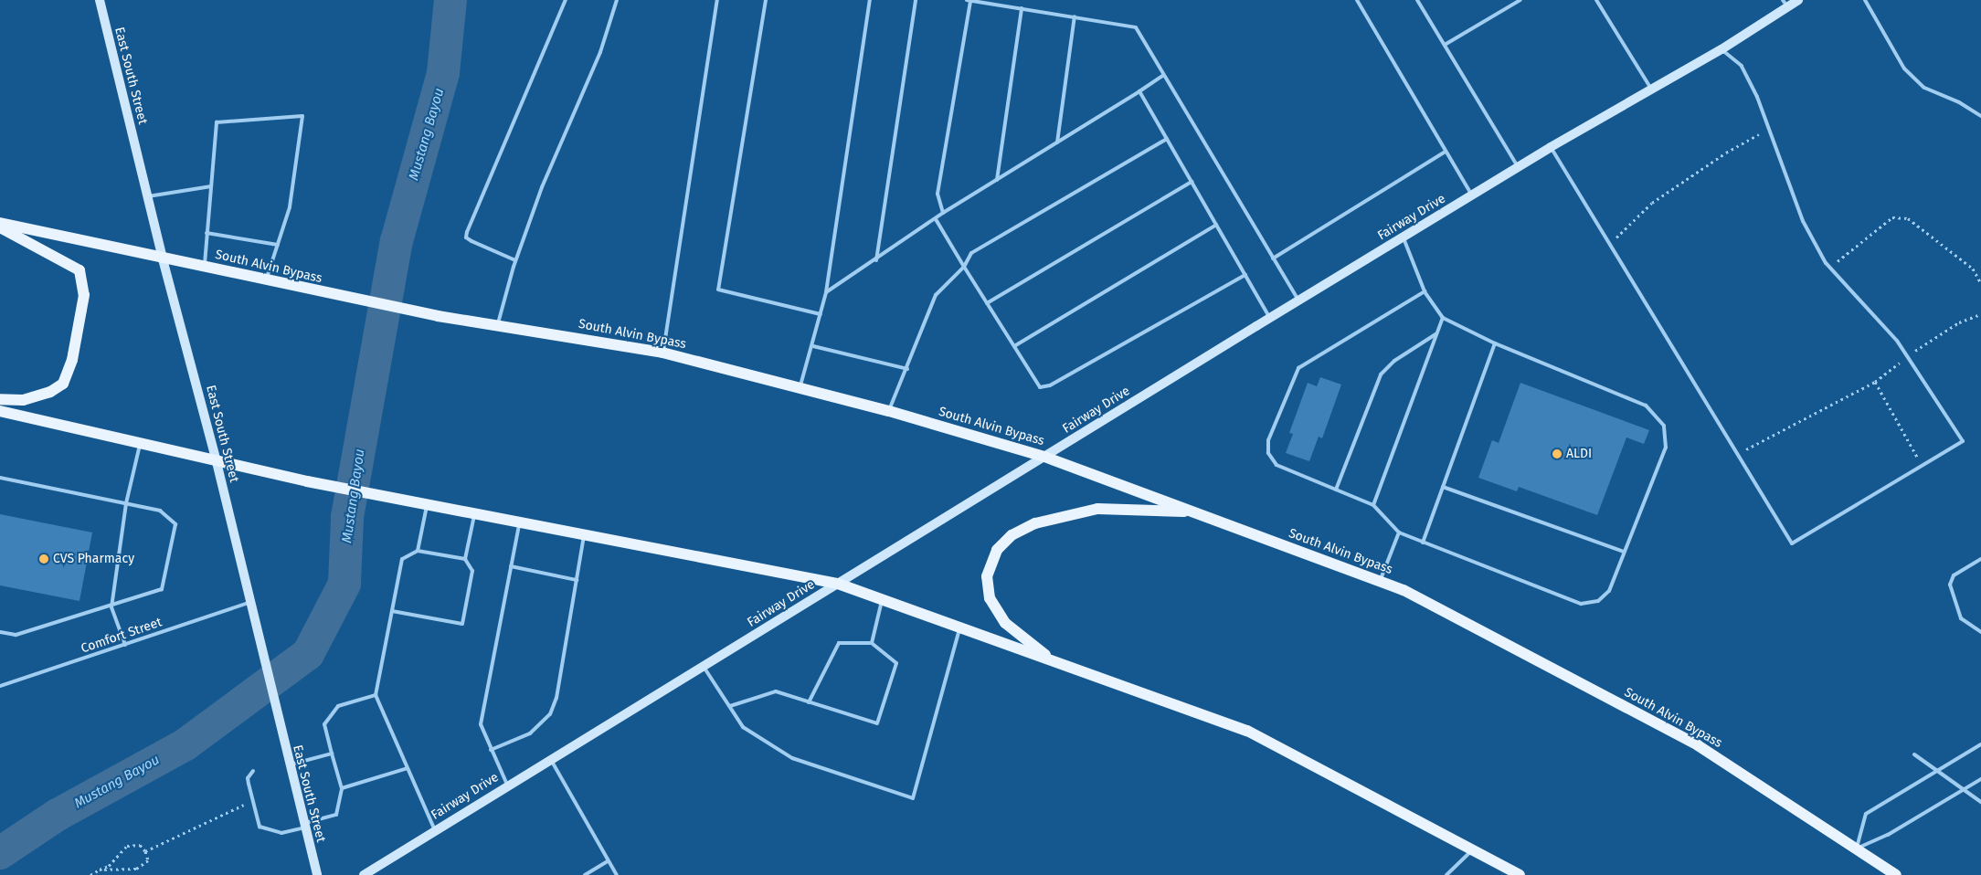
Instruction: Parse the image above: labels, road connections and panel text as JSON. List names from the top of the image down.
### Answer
{
  "streets": {
    "main road": ["South Alvin Bypass"],
    "street": ["East South Street", "Fairway Drive"],
    "lane": ["Comfort Street"]
  },
  "crossings": [
    ["East South Street", "South Alvin Bypass"],
    ["East South Street", "Comfort Street"],
    ["Fairway Drive", "South Alvin Bypass"]
  ],
  "water": ["Mustang Bayou"],
  "places": ["ALDI", "CVS Pharmacy"]
}
